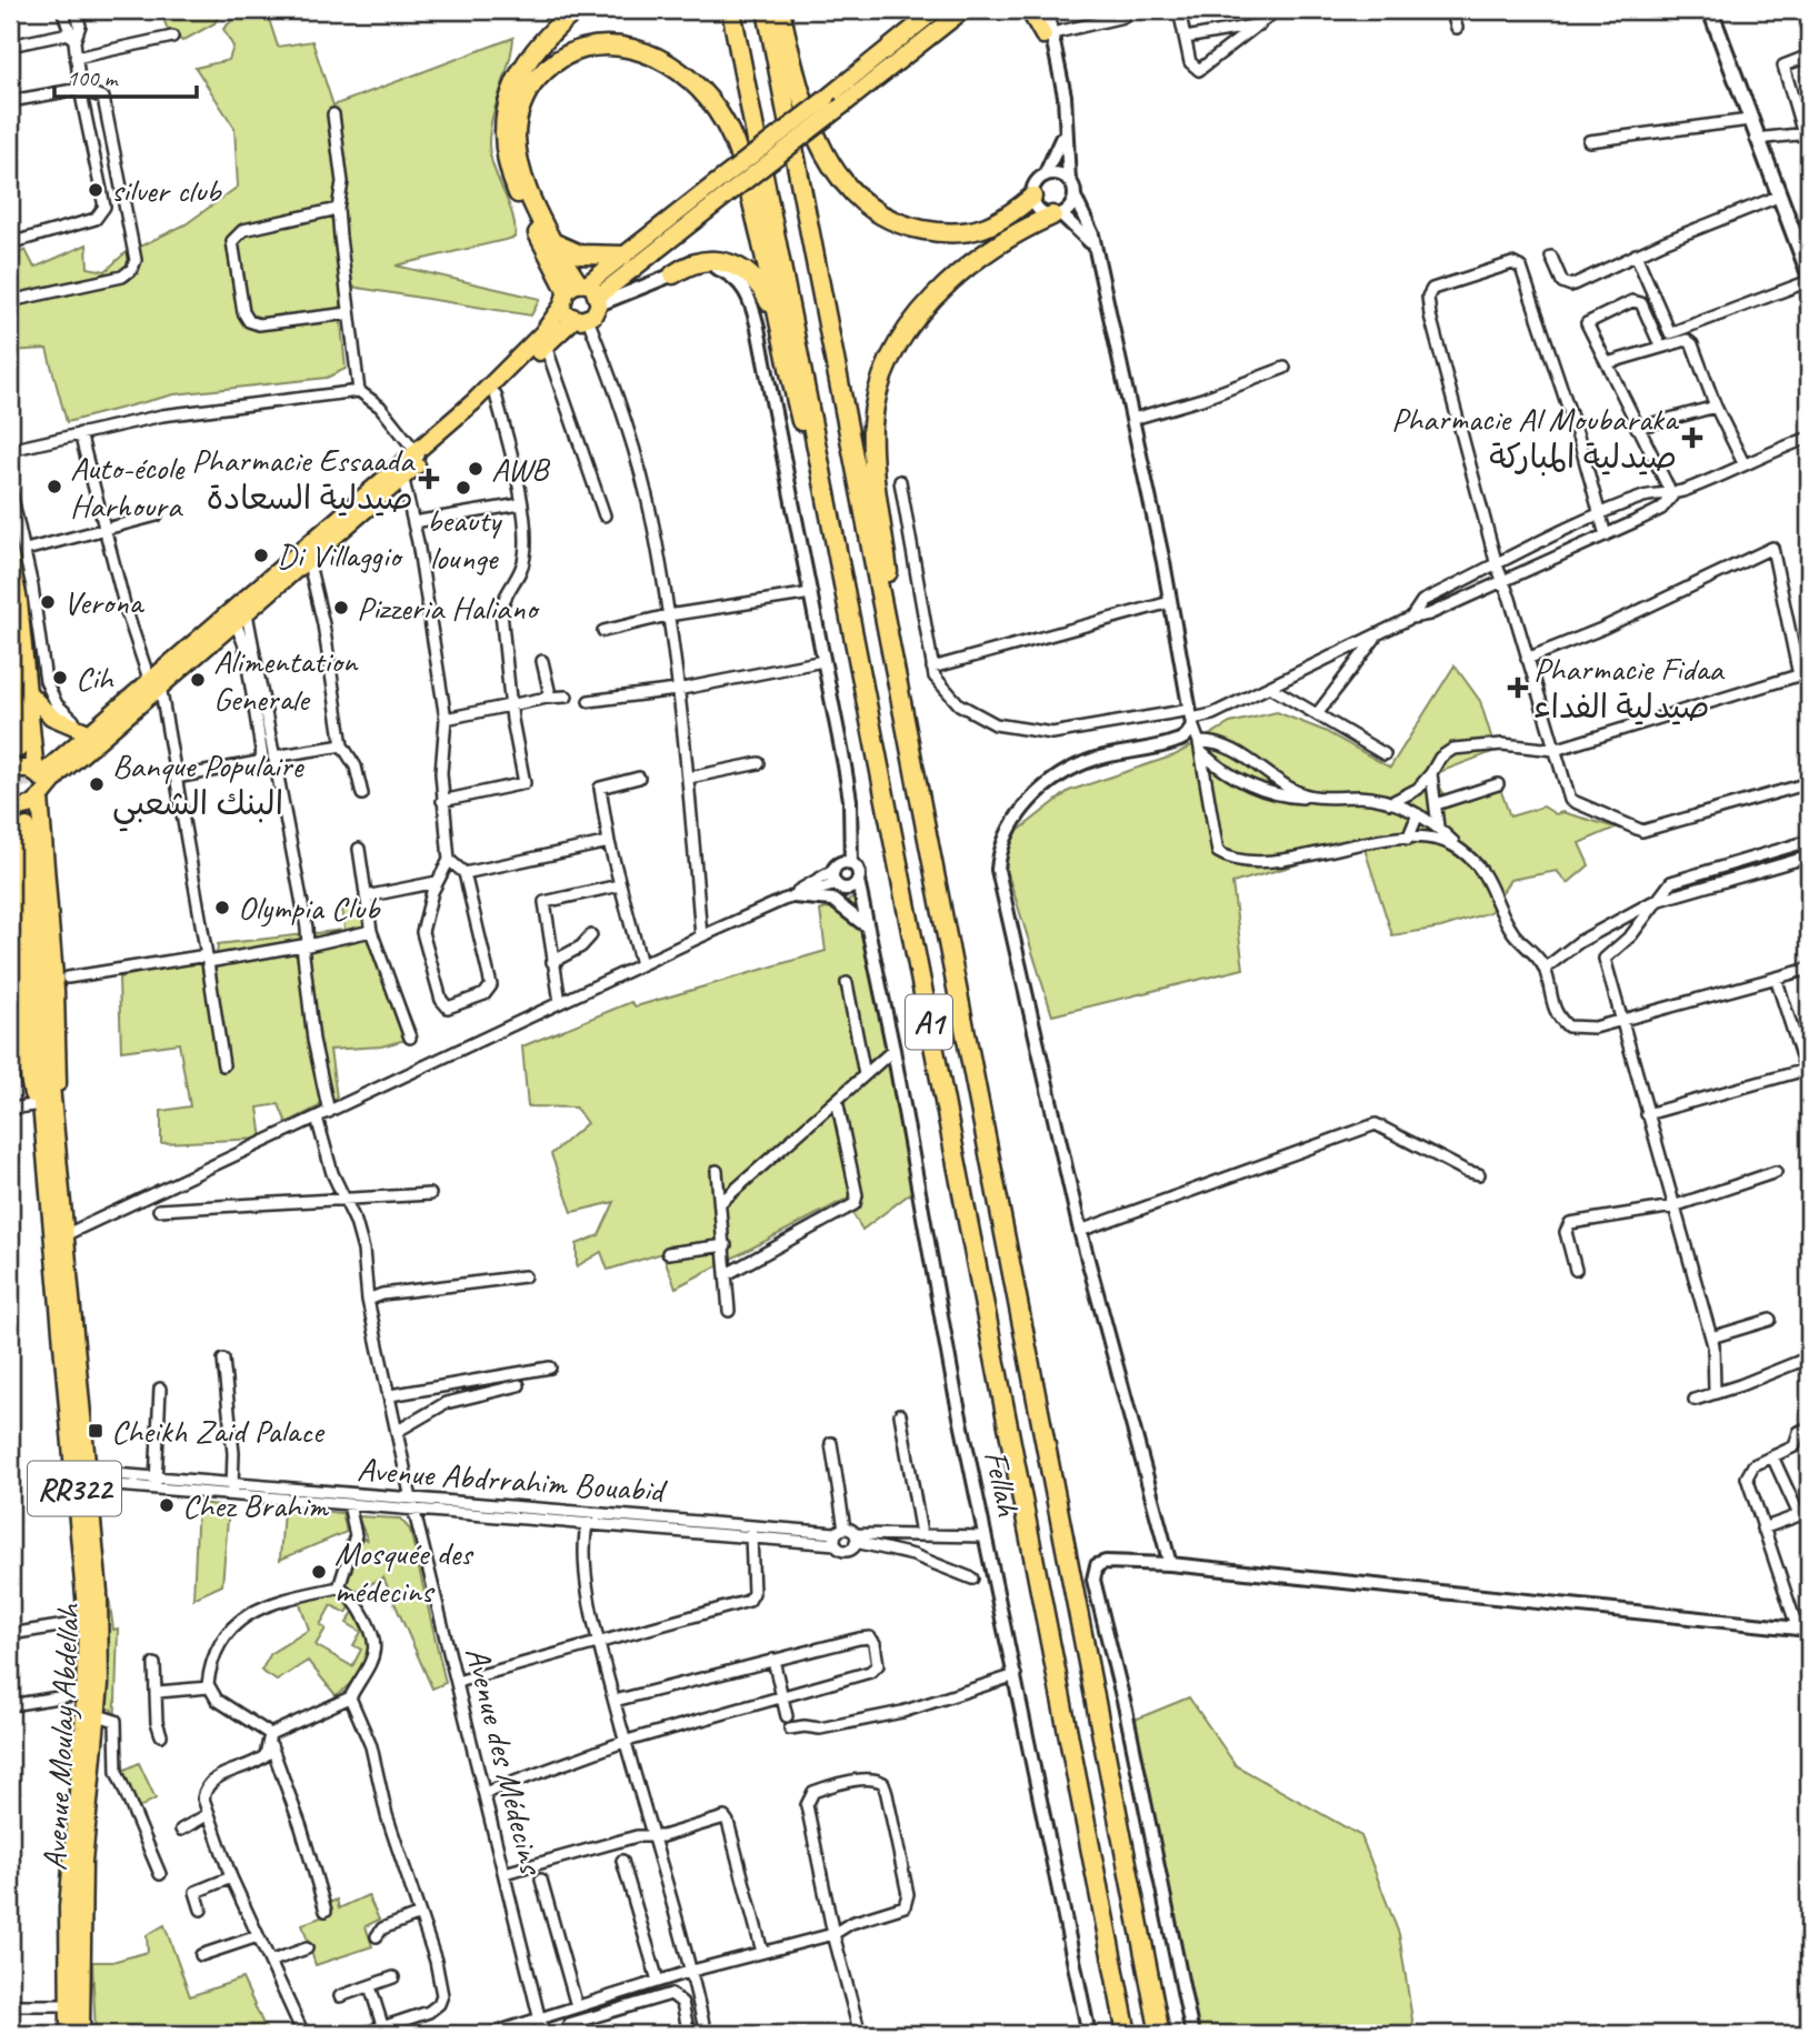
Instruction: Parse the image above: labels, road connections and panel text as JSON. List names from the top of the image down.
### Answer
{
  "streets": {
    "highway": ["A1"],
    "main road": ["RR322", "Avenue Moulay Abdellah"],
    "street": ["Avenue Abdrrahim Bouabid", "Fellah", "Avenue des Médecins"]
  },
  "crossings": [
    ["Avenue Abdrrahim Bouabid", "Avenue Moulay Abdellah"],
    ["Avenue Abdrrahim Bouabid", "Avenue des Médecins"]
  ],
  "places": {
    "other": [
      "silver club",
      "AWB",
      "Auto-école Harhoura",
      "beauty lounge",
      "Di Villaggio",
      "Verona",
      "Pizzeria Haliano",
      "Cih",
      "Alimentation Generale",
      "Banque Populaire البنك الشعبي",
      "Olympia Club",
      "Chez Brahim",
      "Mosquée des médecins"
    ],
    "health": ["Pharmacie Al Moubaraka صيدلية المباركة", "Pharmacie Essaada صيدلية السعادة", "Pharmacie Fidaa صيدلية الفداء"],
    "transit": ["Cheikh Zaid Palace"]
  },
  "scale_bar": "100 m"
}
